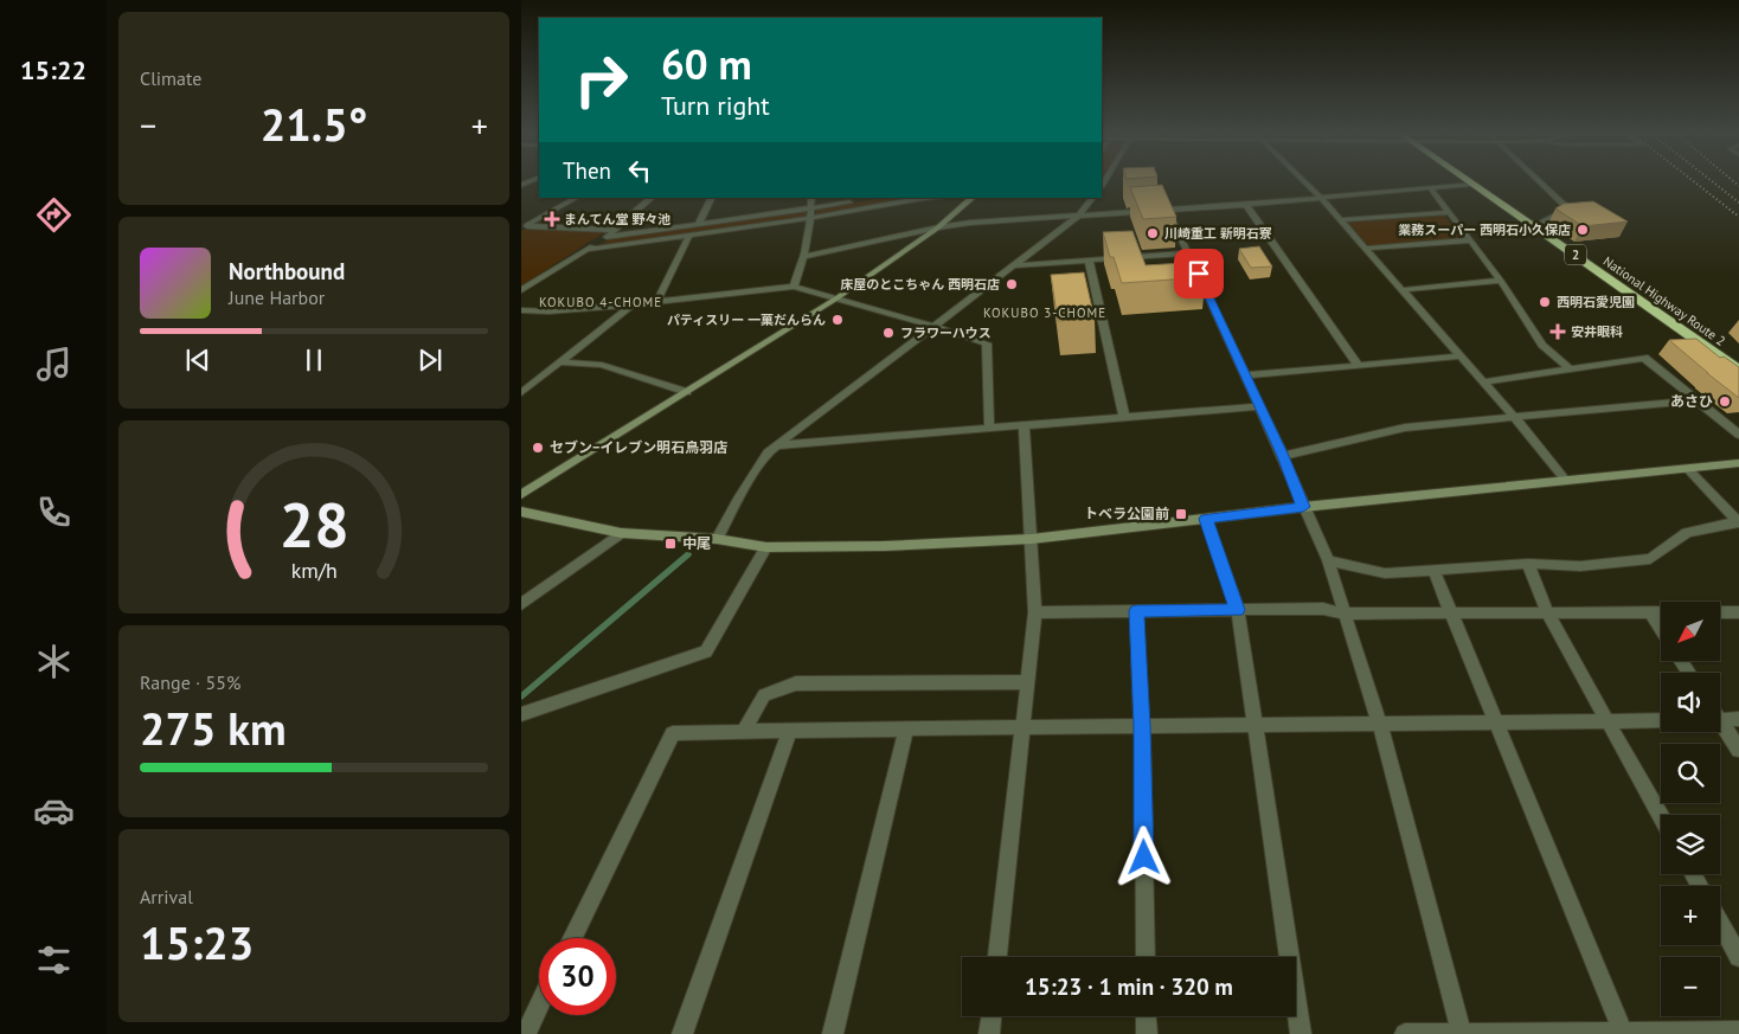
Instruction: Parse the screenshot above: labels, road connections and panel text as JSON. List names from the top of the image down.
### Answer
{
  "streets": {
    "highway": ["2", "National Highway Route 2"]
  },
  "districts": ["KOKUBO 4-CHOME", "KOKUBO 3-CHOME"],
  "places": {
    "health": ["まんてん堂 野々池", "安井眼科"],
    "other": [
      "業務スーパー 西明石小久保店",
      "川崎重工 新明石寮",
      "床屋のとこちゃん 西明石店",
      "西明石愛児園",
      "パティスリー 一菓だんらん",
      "フラワーハウス",
      "あさひ",
      "セブン−イレブン明石鳥羽店"
    ],
    "transit": ["トベラ公園前", "中尾"]
  },
  "north": "bottom left",
  "page": {
    "tabs": "15:22",
    "tile": [
      "Climate",
      ["Range · 55%", "275 km"],
      ["Arrival", "15:23"]
    ],
    "turn": ["60 m", "Turn right"],
    "heat": ["−", "21.5°", "+"],
    "then": "Then",
    "song": ["Northbound", "June Harbor"],
    "map_buttons": ["+", "−"],
    "limit": "30",
    "trip": "15:23 · 1 min · 320 m",
    "gauge": ["28", "km/h"]
  }
}
